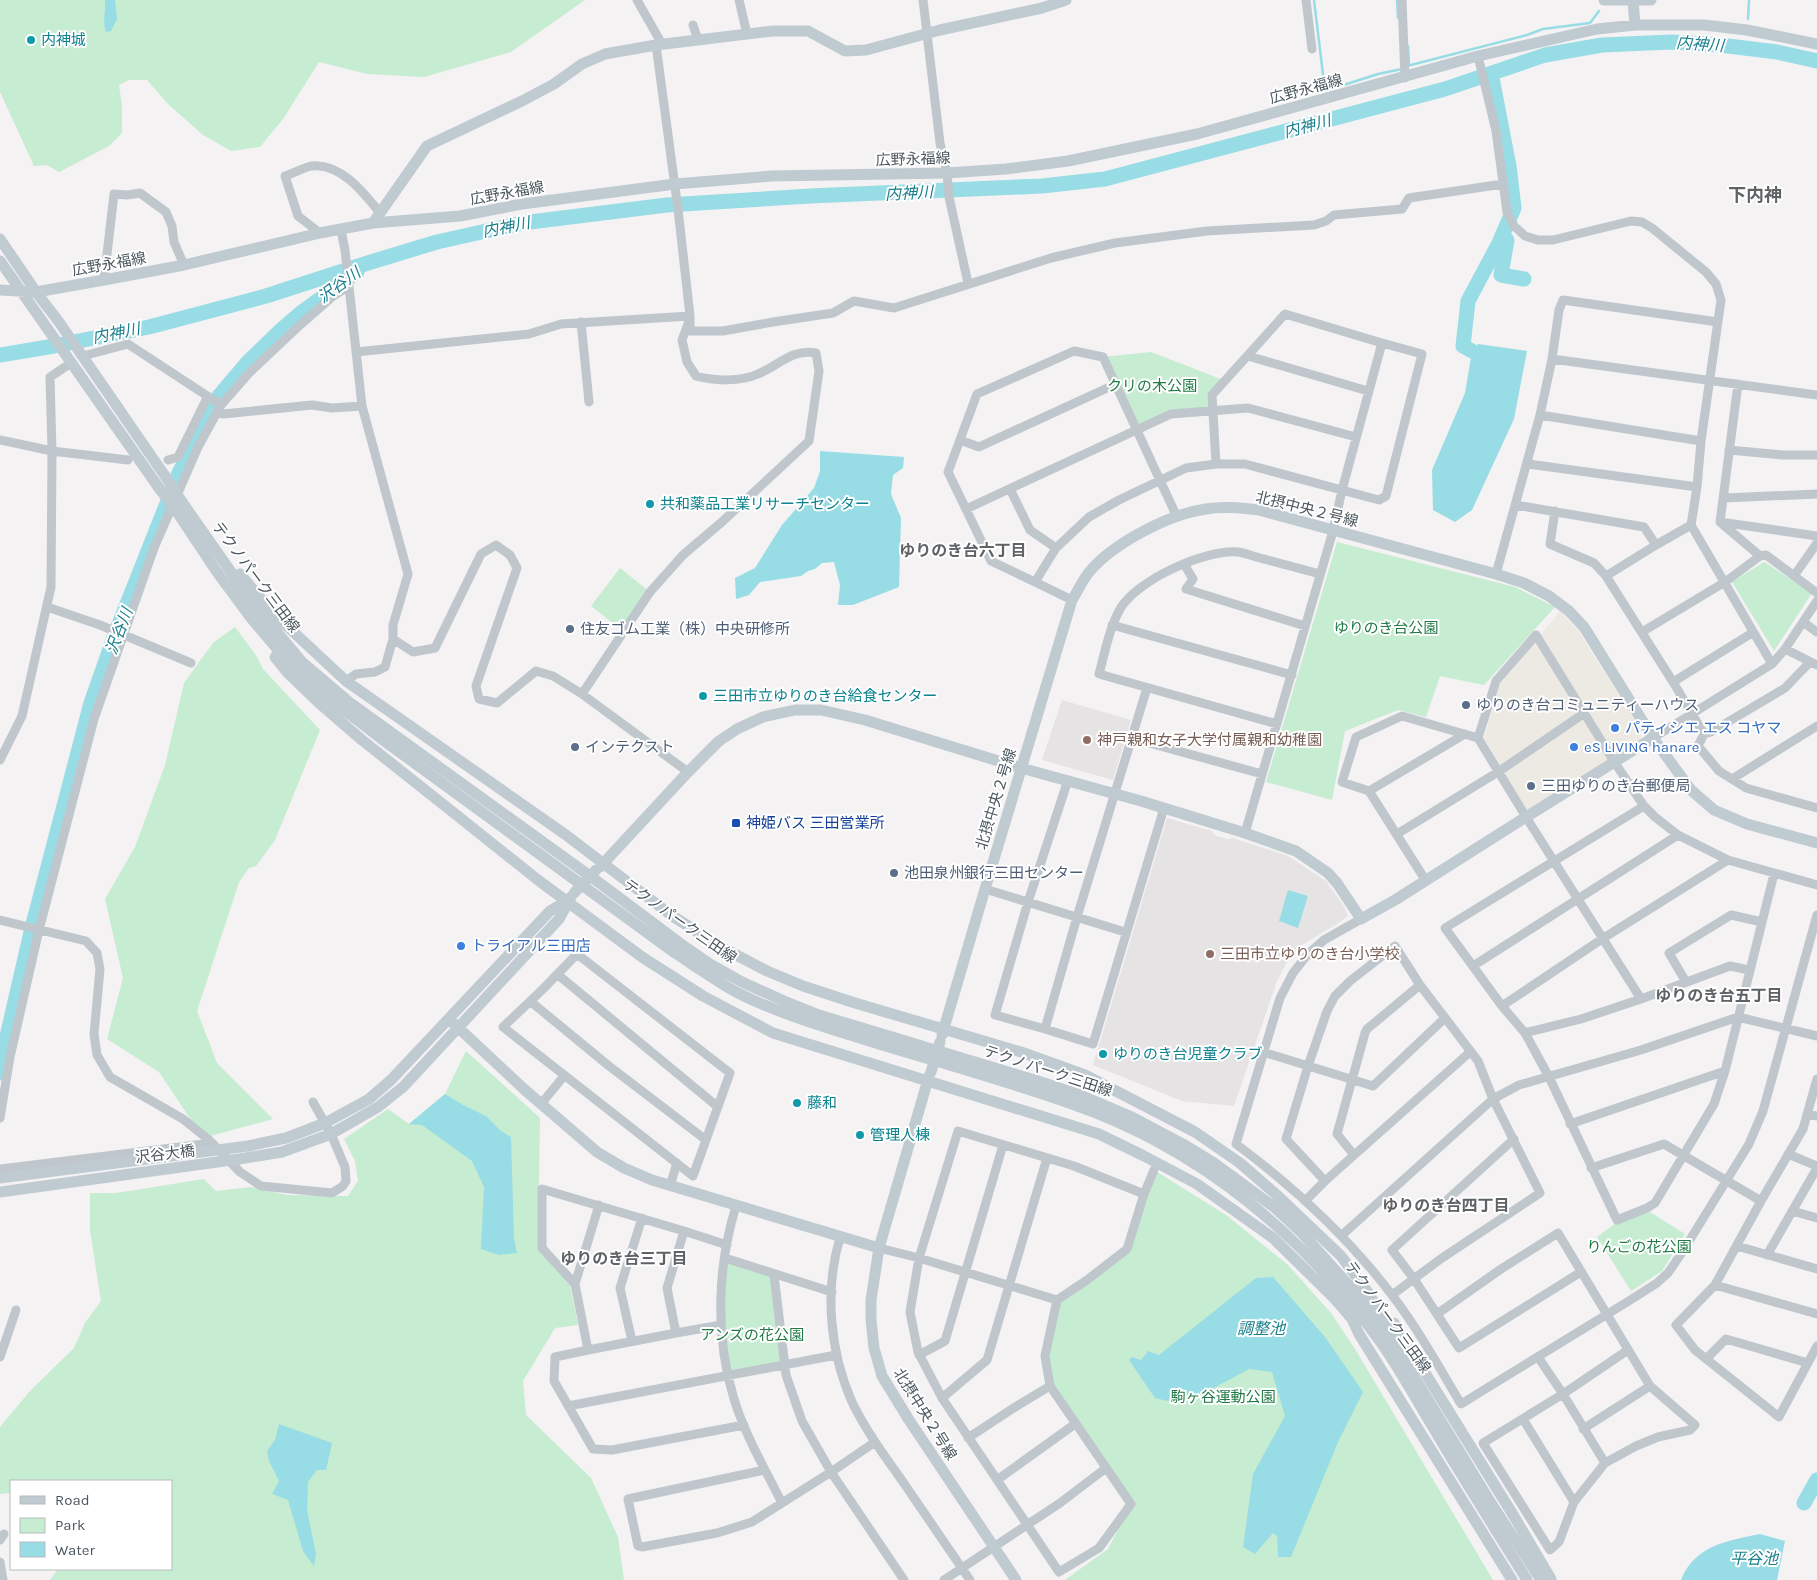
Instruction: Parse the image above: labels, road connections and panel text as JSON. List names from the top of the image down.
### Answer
{
  "streets": {
    "main road": [
      "広野永福線",
      "北摂中央２号線",
      "テクノパーク三田線",
      "沢谷大橋"
    ]
  },
  "crossings": [
    ["広野永福線", "テクノパーク三田線"]
  ],
  "districts": [
    "下内神",
    "ゆりのき台六丁目",
    "ゆりのき台五丁目",
    "ゆりのき台四丁目",
    "ゆりのき台三丁目"
  ],
  "water": [
    "内神川",
    "沢谷川",
    "調整池",
    "平谷池"
  ],
  "parks": [
    "クリの木公園",
    "ゆりのき台公園",
    "りんごの花公園",
    "アンズの花公園",
    "駒ヶ谷運動公園"
  ],
  "places": {
    "other": [
      "内神城",
      "共和薬品工業リサーチセンター",
      "住友ゴム工業（株）中央研修所",
      "三田市立ゆりのき台給食センター",
      "ゆりのき台コミュニティーハウス",
      "パティシエ エス コヤマ",
      "神戸親和女子大学付属親和幼稚園",
      "インテクスト",
      "eS LIVING hanare",
      "三田ゆりのき台郵便局",
      "池田泉州銀行三田センター",
      "トライアル三田店",
      "三田市立ゆりのき台小学校",
      "ゆりのき台児童クラブ",
      "藤和",
      "管理人棟"
    ],
    "transit": ["神姫バス 三田営業所"]
  },
  "legend": ["Road", "Park", "Water"]
}
